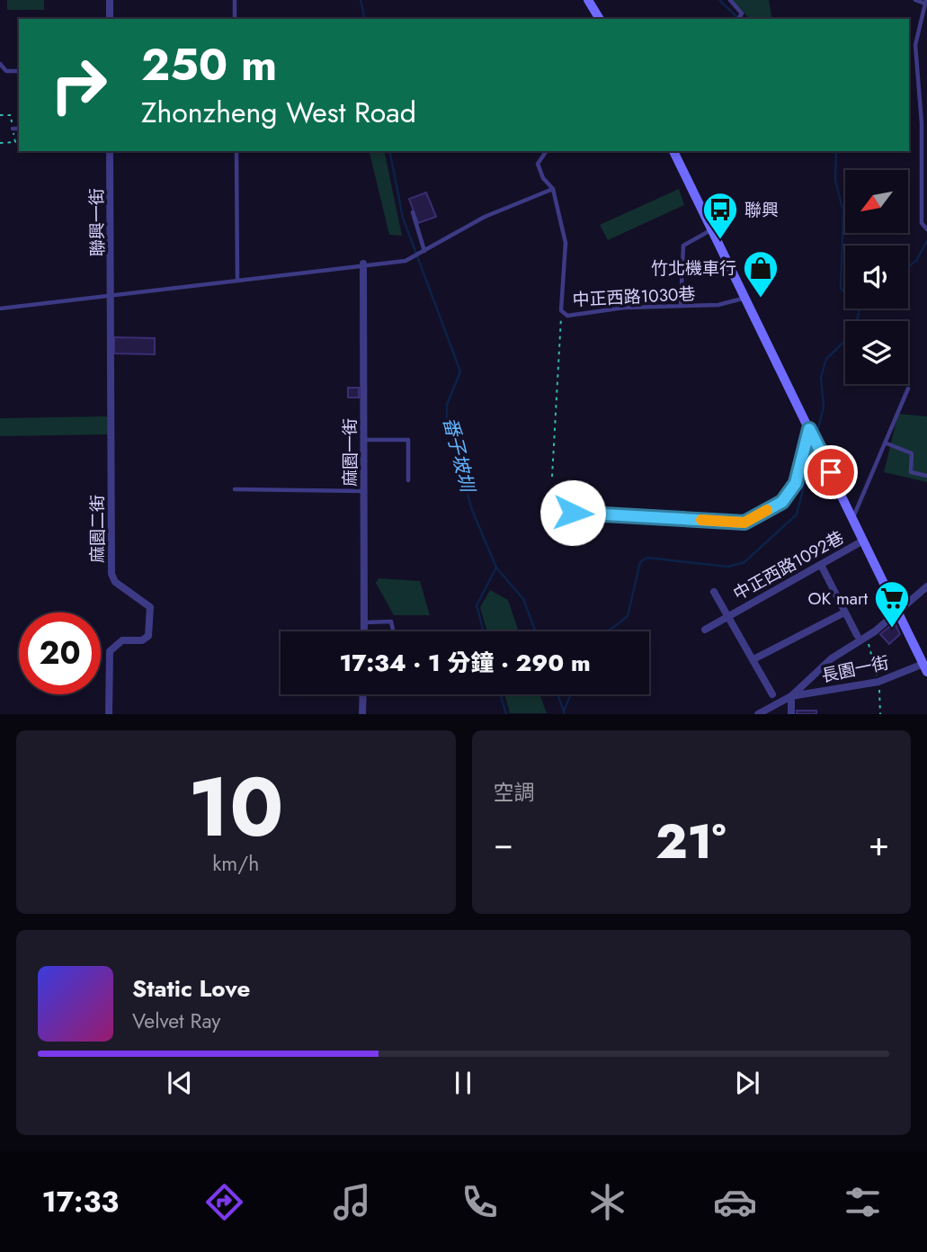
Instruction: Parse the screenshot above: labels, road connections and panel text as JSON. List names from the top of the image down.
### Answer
{
  "streets": {
    "street": [
      "聯興一街",
      "麻園一街",
      "麻園二街",
      "中正西路1092巷",
      "長園一街"
    ],
    "lane": ["中正西路1030巷"]
  },
  "crossings": [
    ["聯興一街", "麻園二街"]
  ],
  "water": ["番子坡圳"],
  "places": {
    "bus stop": ["聯興"],
    "shop": ["竹北機車行"],
    "supermarket": ["OK mart"]
  },
  "north": "bottom left",
  "page": {
    "turn": ["250 m", "Zhonzheng West Road"],
    "limit": "20",
    "trip": "17:34 · 1 分鐘 · 290 m",
    "tile": [
      ["10", "km/h"],
      "空調"
    ],
    "heat": ["−", "21°", "+"],
    "song": ["Static Love", "Velvet Ray"],
    "tabs": "17:33"
  }
}
